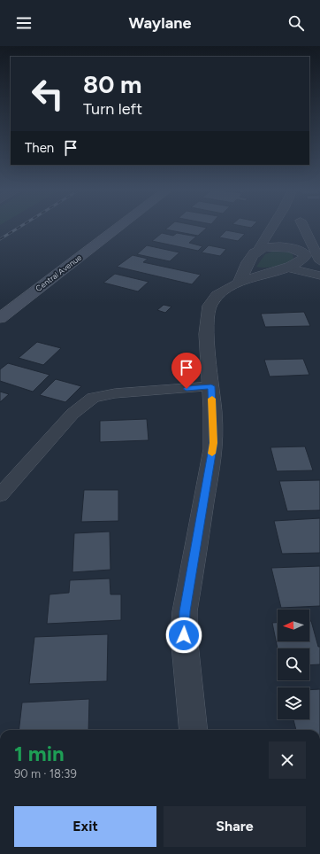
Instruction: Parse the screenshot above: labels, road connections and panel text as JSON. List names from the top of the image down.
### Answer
{
  "streets": {
    "street": ["Central Avenue"]
  },
  "north": "left",
  "page": {
    "header": "Waylane",
    "turn": ["80 m", "Turn left"],
    "then": "Then",
    "heading": ["1 min", "90 m · 18:39"],
    "buttons": ["Exit", "Share"]
  }
}
